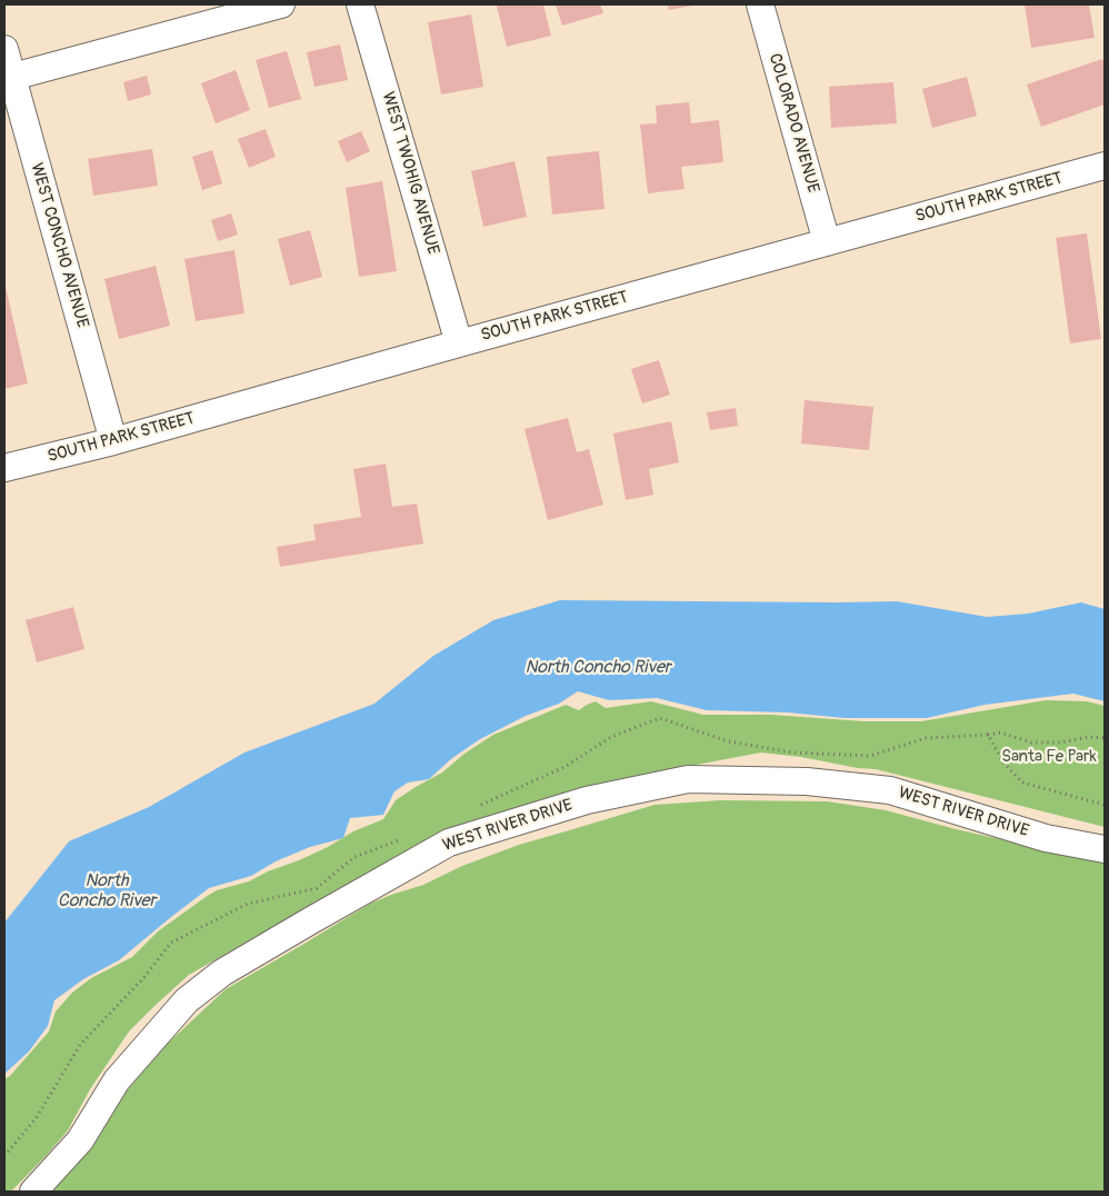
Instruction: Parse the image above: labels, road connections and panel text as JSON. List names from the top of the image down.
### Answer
{
  "streets": {
    "street": [
      "COLORADO AVENUE",
      "WEST TWOHIG AVENUE",
      "SOUTH PARK STREET",
      "WEST CONCHO AVENUE",
      "WEST RIVER DRIVE"
    ]
  },
  "crossings": [
    ["COLORADO AVENUE", "SOUTH PARK STREET"],
    ["WEST TWOHIG AVENUE", "SOUTH PARK STREET"],
    ["SOUTH PARK STREET", "WEST CONCHO AVENUE"]
  ],
  "water": ["North Concho River"],
  "parks": ["Santa Fe Park"]
}
